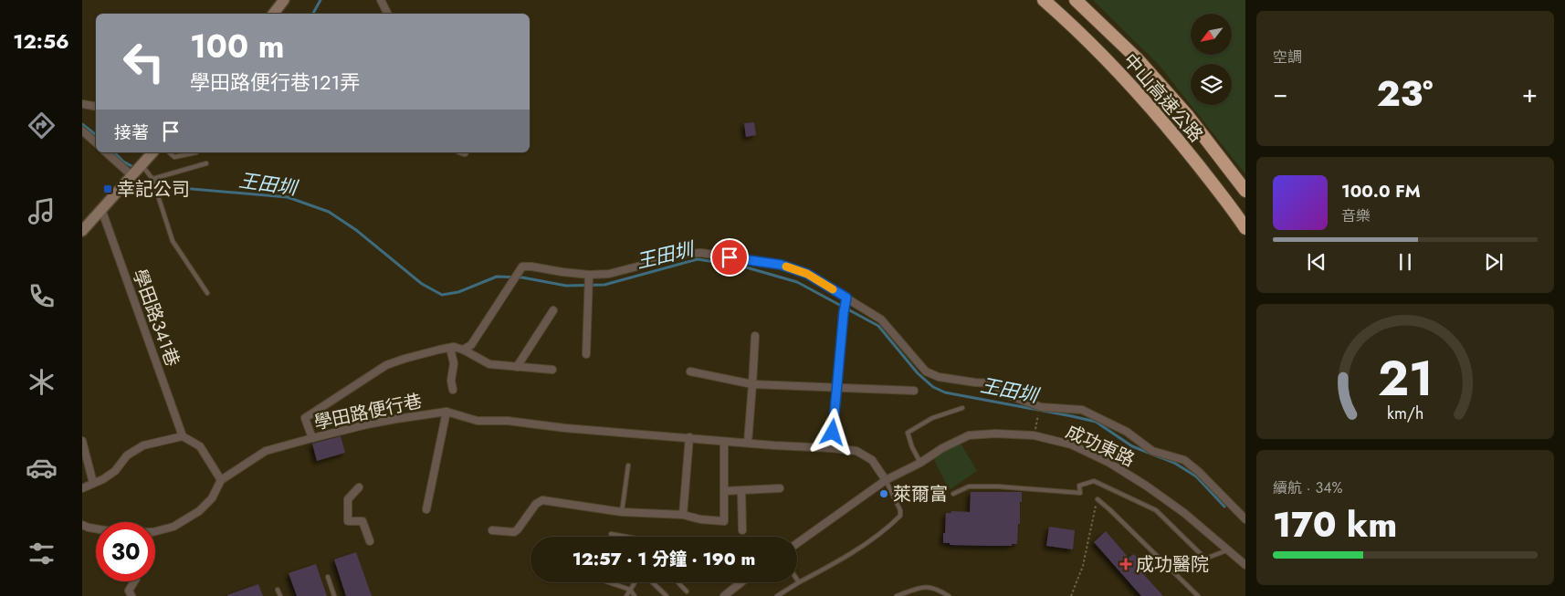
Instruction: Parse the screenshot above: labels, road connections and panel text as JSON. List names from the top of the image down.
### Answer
{
  "streets": {
    "highway": ["中山高速公路"],
    "street": ["學田路341巷", "學田路便行巷", "成功東路"]
  },
  "crossings": [
    ["學田路便行巷", "成功東路"]
  ],
  "water": ["王田圳"],
  "places": {
    "transit": ["幸記公司"],
    "other": ["萊爾富"],
    "health": ["成功醫院"]
  },
  "north": "bottom left",
  "page": {
    "tabs": "12:56",
    "tile": [
      "空調",
      ["續航 · 34%", "170 km"]
    ],
    "turn": ["100 m", "學田路便行巷121弄"],
    "heat": ["−", "23°", "+"],
    "then": "接著",
    "song": ["100.0 FM", "音樂"],
    "limit": "30",
    "trip": "12:57 · 1 分鐘 · 190 m",
    "gauge": ["21", "km/h"]
  }
}
